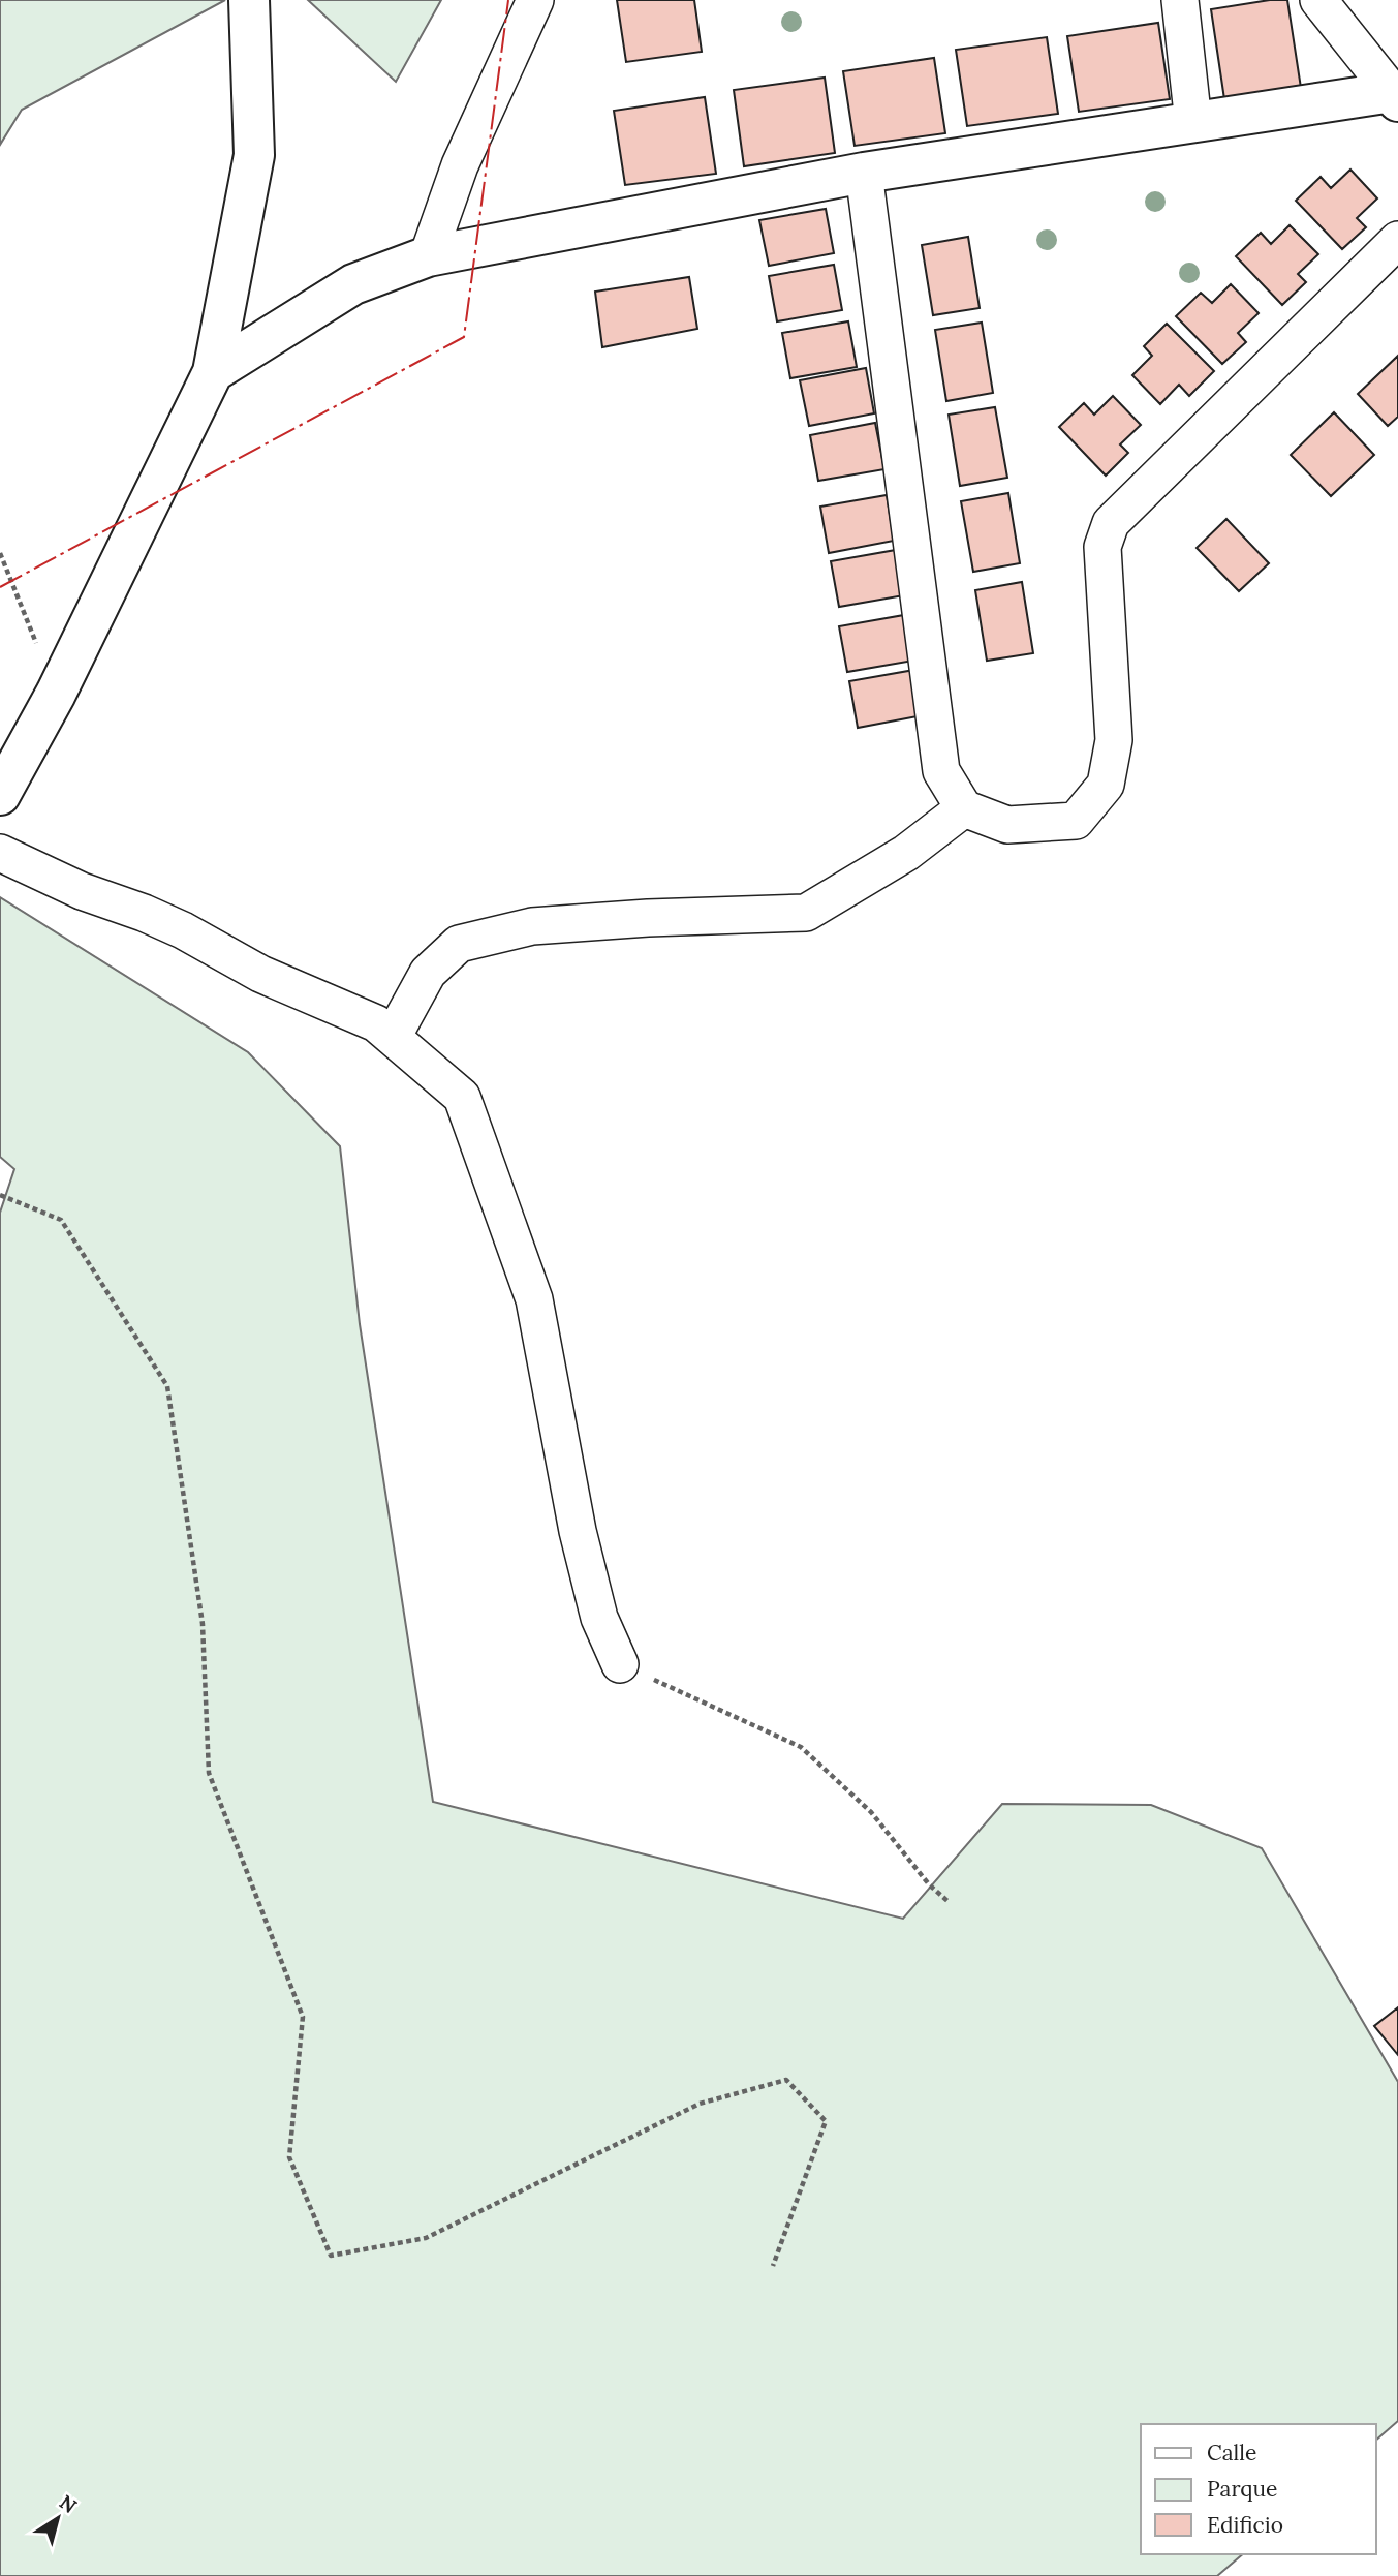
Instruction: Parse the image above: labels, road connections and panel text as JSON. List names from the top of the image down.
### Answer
{
  "legend": ["Calle", "Parque", "Edificio"],
  "north": "top right"
}
